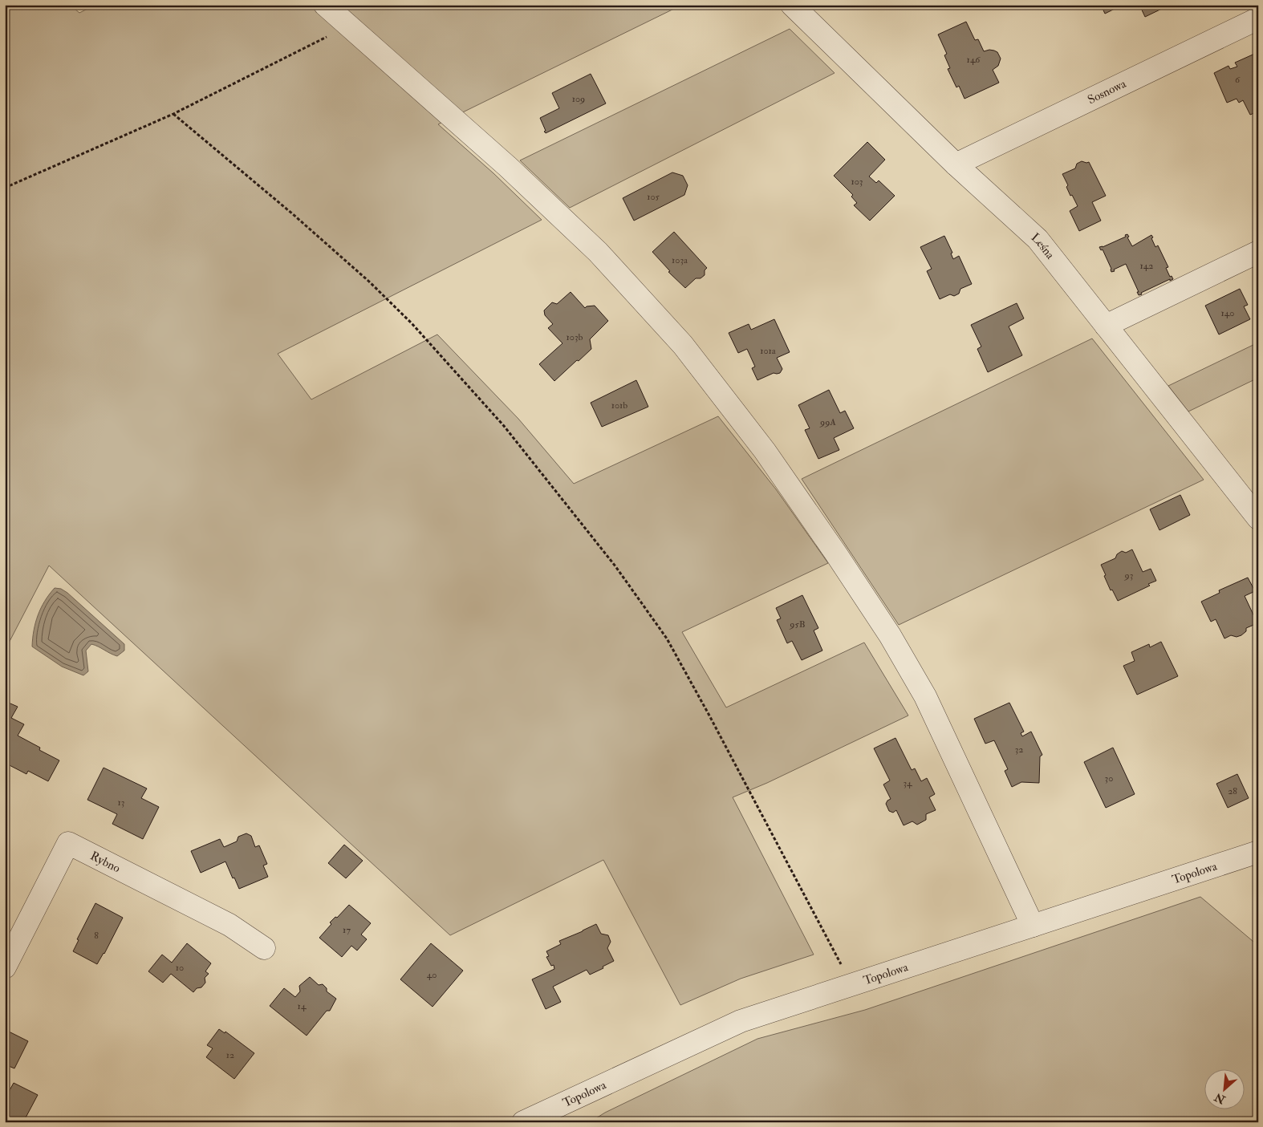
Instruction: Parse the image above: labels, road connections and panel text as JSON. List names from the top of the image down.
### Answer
{
  "streets": {
    "street": [
      "Sosnowa",
      "Leśna",
      "Rybno",
      "Topolowa"
    ]
  },
  "crossings": [
    ["Sosnowa", "Leśna"]
  ],
  "house_numbers": [
    "146",
    "6",
    "109",
    "103",
    "105",
    "103a",
    "142",
    "140",
    "103b",
    "101a",
    "101b",
    "99A",
    "93",
    "95B",
    "32",
    "30",
    "34",
    "28",
    "13",
    "17",
    "8",
    "10",
    "40",
    "14",
    "12"
  ],
  "north": "bottom left"
}
